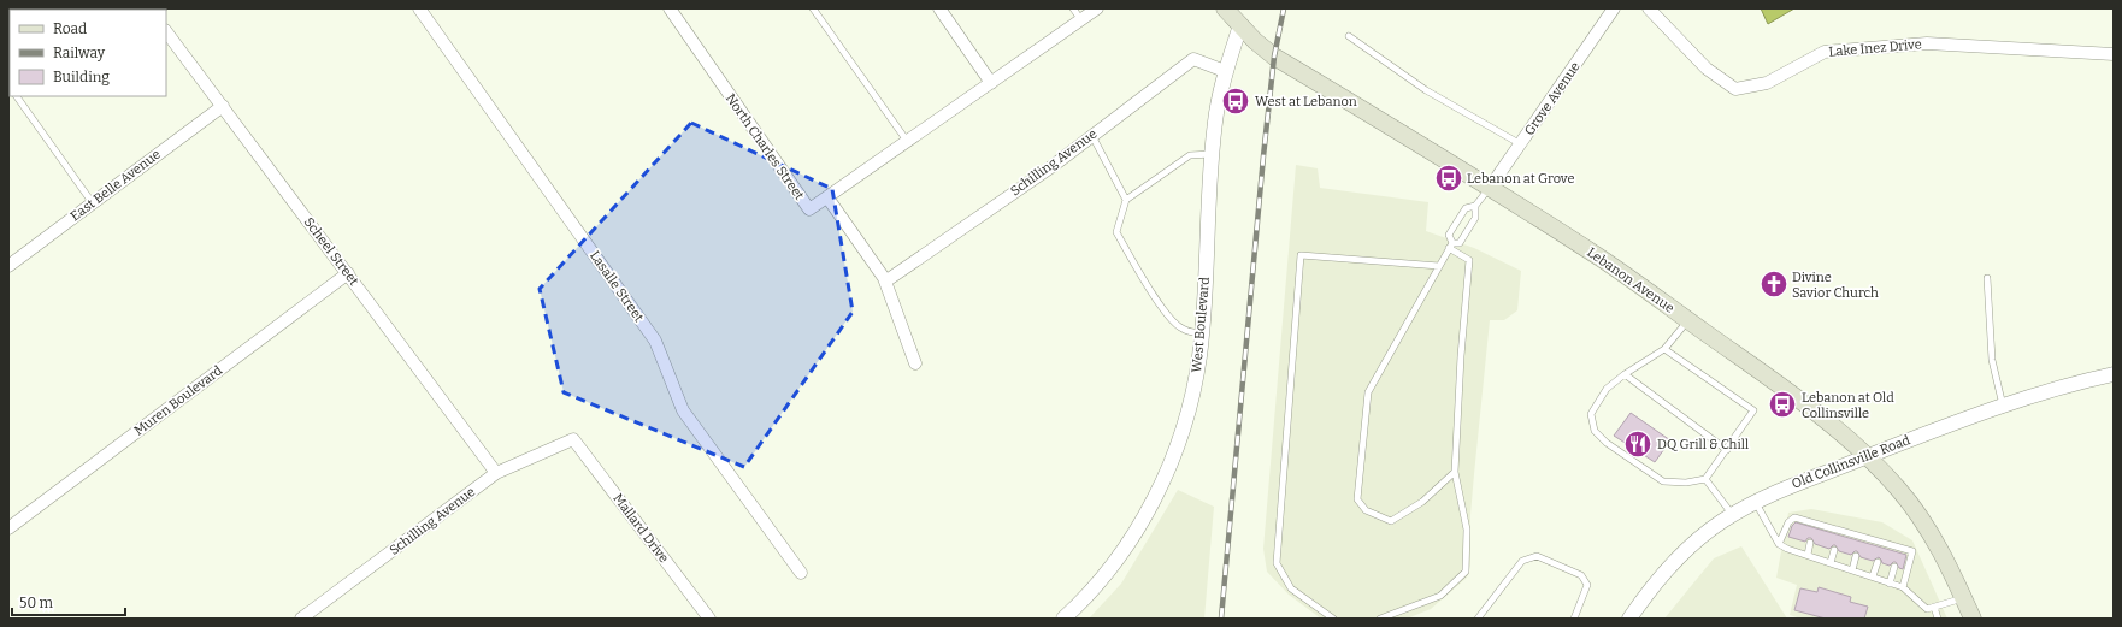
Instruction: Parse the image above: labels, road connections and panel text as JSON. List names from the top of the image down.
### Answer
{
  "streets": {
    "main road": ["Lebanon Avenue"],
    "street": [
      "Lake Inez Drive",
      "Grove Avenue",
      "North Charles Street",
      "Schilling Avenue",
      "East Belle Avenue",
      "Scheel Street",
      "Lasalle Street",
      "West Boulevard",
      "Muren Boulevard",
      "Old Collinsville Road",
      "Mallard Drive"
    ]
  },
  "crossings": [
    ["Grove Avenue", "Lebanon Avenue"],
    ["Schilling Avenue", "Scheel Street"],
    ["Schilling Avenue", "West Boulevard"],
    ["Schilling Avenue", "Mallard Drive"],
    ["East Belle Avenue", "Scheel Street"],
    ["Scheel Street", "Muren Boulevard"],
    ["Lebanon Avenue", "West Boulevard"],
    ["Lebanon Avenue", "Old Collinsville Road"]
  ],
  "places": {
    "bus stop": ["West at Lebanon", "Lebanon at Grove", "Lebanon at Old Collinsville"],
    "church": ["Divine Savior Church"],
    "restaurant": ["DQ Grill & Chill"]
  },
  "legend": ["Road", "Railway", "Building"],
  "scale_bar": "50 m"
}
